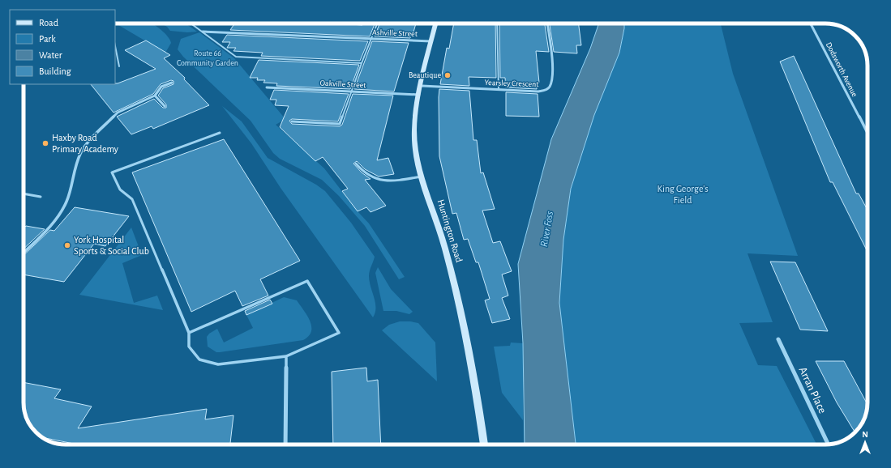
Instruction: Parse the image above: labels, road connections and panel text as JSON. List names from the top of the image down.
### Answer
{
  "streets": {
    "street": [
      "Ashville Street",
      "Dodsworth Avenue",
      "Yearsley Crescent",
      "Oakville Street",
      "Huntington Road",
      "Arran Place"
    ]
  },
  "crossings": [
    ["Ashville Street", "Huntington Road"],
    ["Yearsley Crescent", "Huntington Road"],
    ["Oakville Street", "Huntington Road"]
  ],
  "water": ["River Foss"],
  "parks": ["Route 66 Community Garden", "King George's Field"],
  "places": ["Beautique", "Haxby Road Primary Academy", "York Hospital Sports & Social Club"],
  "legend": [
    "Road",
    "Park",
    "Water",
    "Building"
  ],
  "north": "top"
}
